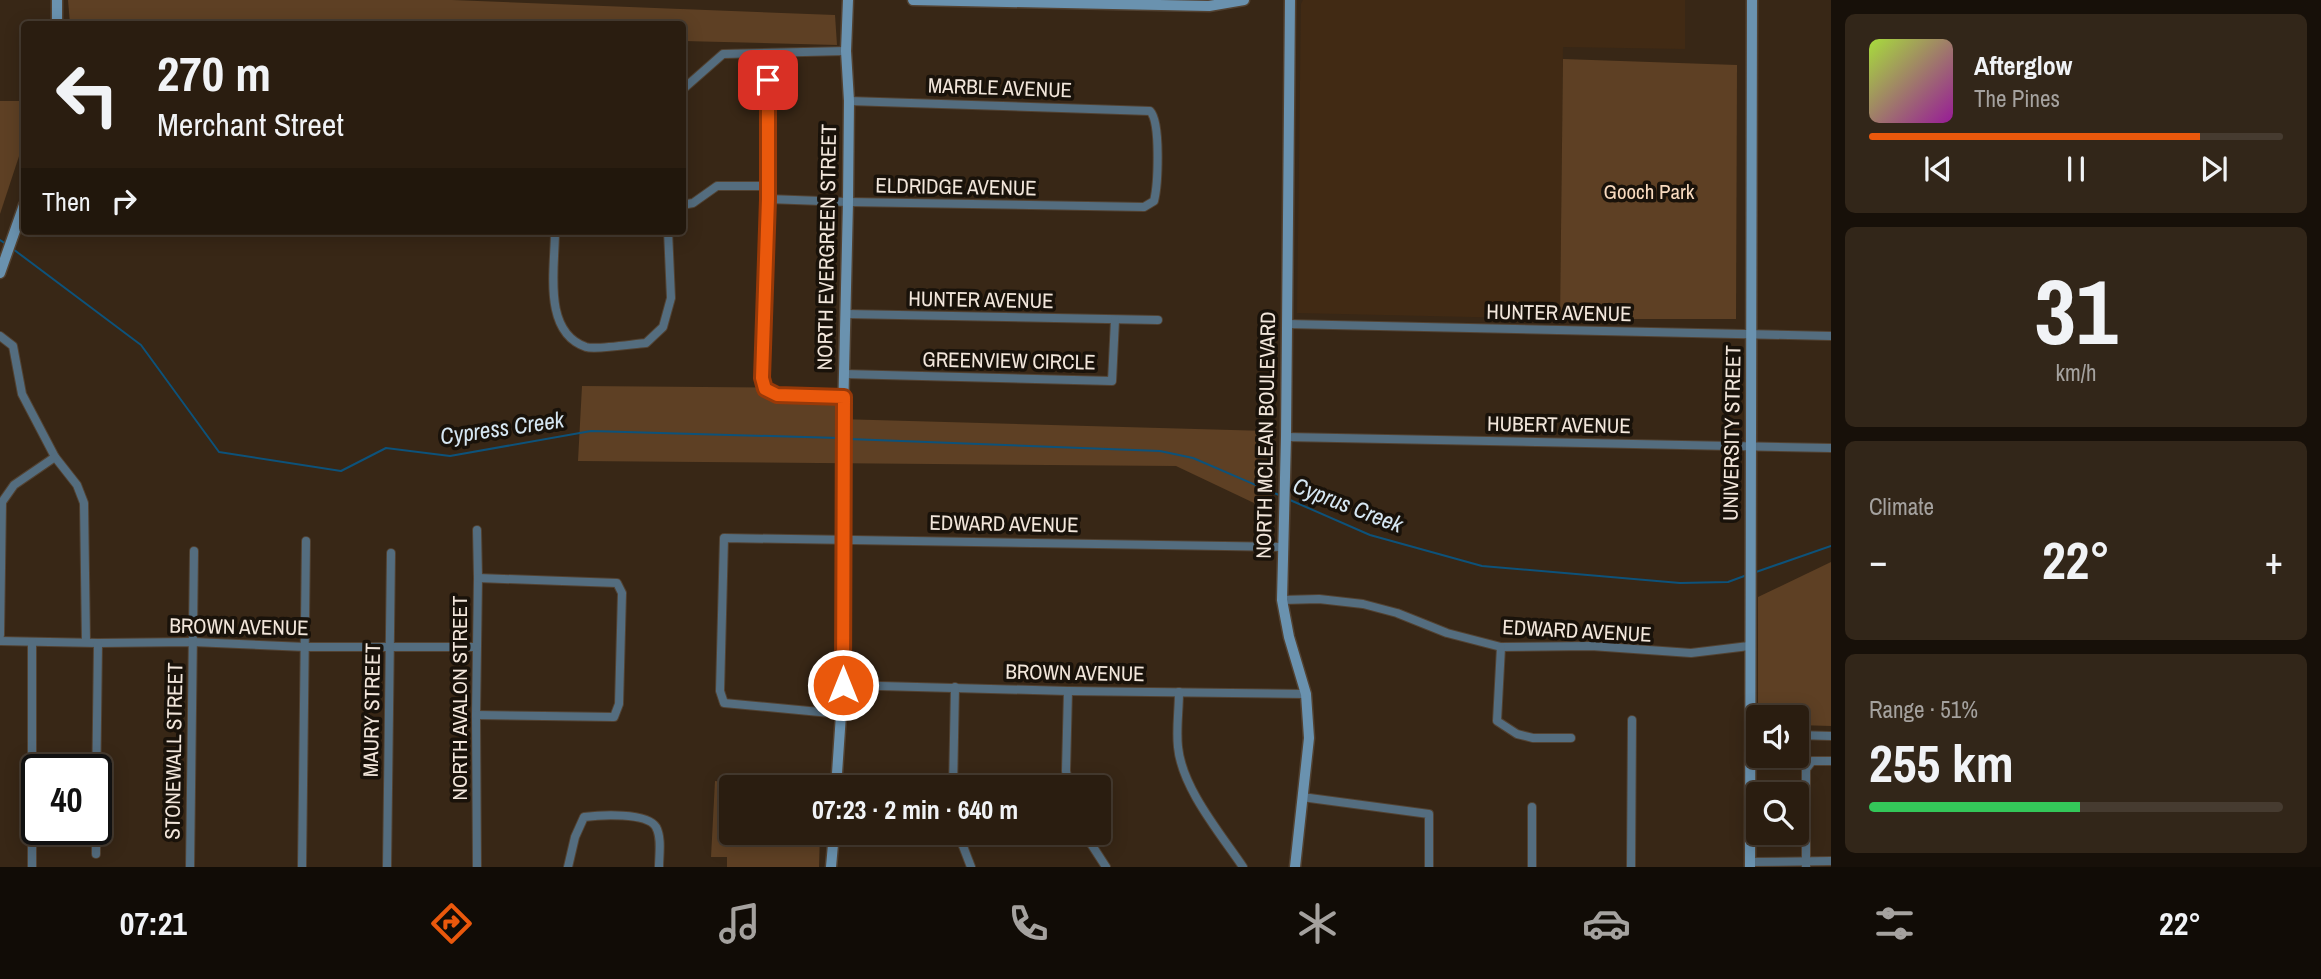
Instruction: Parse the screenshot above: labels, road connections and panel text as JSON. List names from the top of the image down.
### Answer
{
  "streets": {
    "street": [
      "MARBLE AVENUE",
      "ELDRIDGE AVENUE",
      "NORTH EVERGREEN STREET",
      "HUNTER AVENUE",
      "GREENVIEW CIRCLE",
      "HUBERT AVENUE",
      "UNIVERSITY STREET",
      "NORTH MCLEAN BOULEVARD",
      "EDWARD AVENUE",
      "BROWN AVENUE",
      "NORTH AVALON STREET",
      "MAURY STREET",
      "STONEWALL STREET"
    ]
  },
  "crossings": [
    ["MARBLE AVENUE", "ELDRIDGE AVENUE"],
    ["MARBLE AVENUE", "NORTH EVERGREEN STREET"],
    ["ELDRIDGE AVENUE", "NORTH EVERGREEN STREET"],
    ["NORTH EVERGREEN STREET", "HUNTER AVENUE"],
    ["NORTH EVERGREEN STREET", "GREENVIEW CIRCLE"],
    ["NORTH EVERGREEN STREET", "EDWARD AVENUE"],
    ["NORTH EVERGREEN STREET", "BROWN AVENUE"],
    ["HUNTER AVENUE", "GREENVIEW CIRCLE"],
    ["HUNTER AVENUE", "UNIVERSITY STREET"],
    ["HUNTER AVENUE", "NORTH MCLEAN BOULEVARD"],
    ["HUBERT AVENUE", "UNIVERSITY STREET"],
    ["HUBERT AVENUE", "NORTH MCLEAN BOULEVARD"],
    ["UNIVERSITY STREET", "EDWARD AVENUE"],
    ["NORTH MCLEAN BOULEVARD", "EDWARD AVENUE"],
    ["NORTH MCLEAN BOULEVARD", "BROWN AVENUE"],
    ["BROWN AVENUE", "NORTH AVALON STREET"],
    ["BROWN AVENUE", "MAURY STREET"],
    ["BROWN AVENUE", "STONEWALL STREET"]
  ],
  "water": ["Cypress Creek", "Cyprus Creek"],
  "parks": ["Gooch Park"],
  "page": {
    "turn": ["270 m", "Merchant Street"],
    "song": ["Afterglow", "The Pines"],
    "then": "Then",
    "tile": [
      ["31", "km/h"],
      "Climate",
      ["Range · 51%", "255 km"]
    ],
    "heat": ["−", "22°", "+"],
    "limit": "40",
    "trip": "07:23 · 2 min · 640 m",
    "tabs": ["07:21", "22°"]
  }
}
